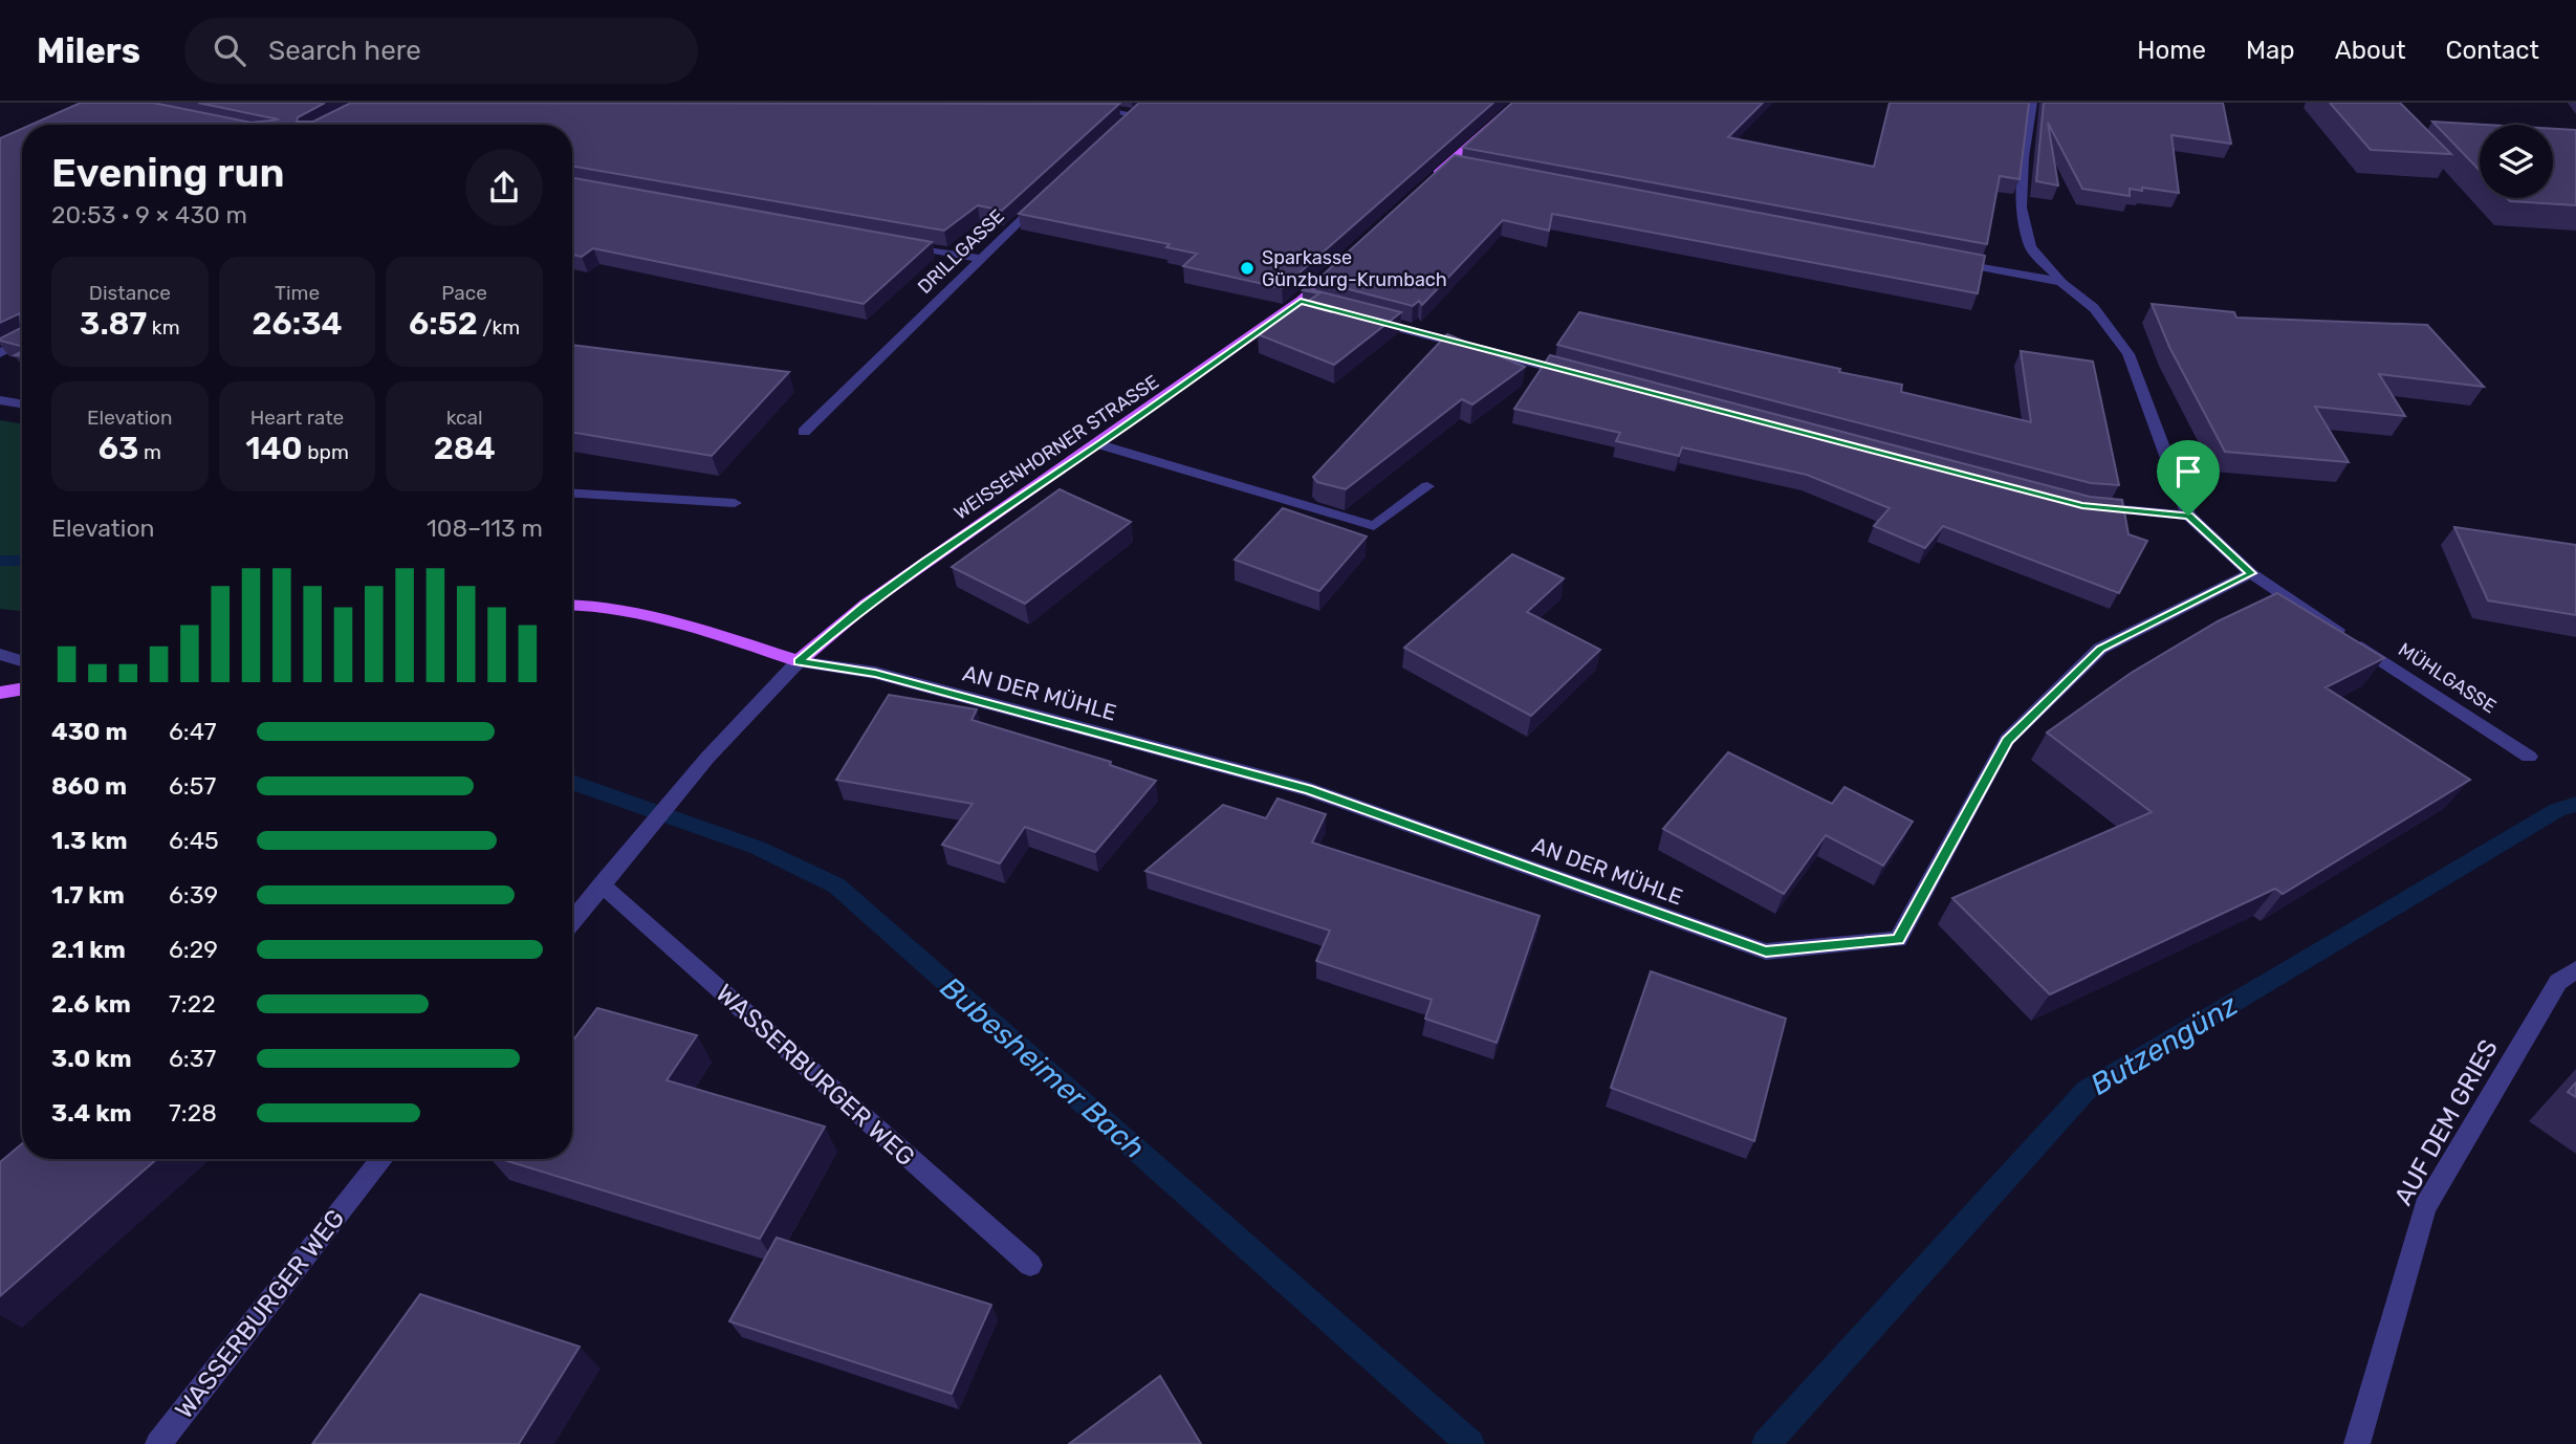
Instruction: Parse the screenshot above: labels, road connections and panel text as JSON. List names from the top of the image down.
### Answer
{
  "streets": {
    "main road": ["WEISSENHORNER STRASSE"],
    "street": [
      "DRILLGASSE",
      "MÜHLGASSE",
      "AN DER MÜHLE",
      "WASSERBURGER WEG",
      "AUF DEM GRIES"
    ]
  },
  "crossings": [
    ["WEISSENHORNER STRASSE", "AN DER MÜHLE"],
    ["MÜHLGASSE", "AN DER MÜHLE"]
  ],
  "water": ["Butzengünz", "Bubesheimer Bach"],
  "places": ["Sparkasse Günzburg-Krumbach"],
  "page": {
    "header": "Milers",
    "search": "Search here",
    "nav": [
      "Home",
      "Map",
      "About",
      "Contact"
    ],
    "heading": ["Evening run", "20:53 · 9 × 430 m"],
    "stats": [
      ["Distance", "3.87 km"],
      ["Time", "26:34"],
      ["Pace", "6:52 /km"],
      ["Elevation", "63 m"],
      ["Heart rate", "140 bpm"],
      ["kcal", "284"]
    ],
    "chart": ["Elevation", "108–113 m"],
    "list": [
      {
        "name": "430 m",
        "note": "6:47"
      },
      {
        "name": "860 m",
        "note": "6:57"
      },
      {
        "name": "1.3 km",
        "note": "6:45"
      },
      {
        "name": "1.7 km",
        "note": "6:39"
      },
      {
        "name": "2.1 km",
        "note": "6:29"
      },
      {
        "name": "2.6 km",
        "note": "7:22"
      },
      {
        "name": "3.0 km",
        "note": "6:37"
      },
      {
        "name": "3.4 km",
        "note": "7:28"
      }
    ]
  }
}
